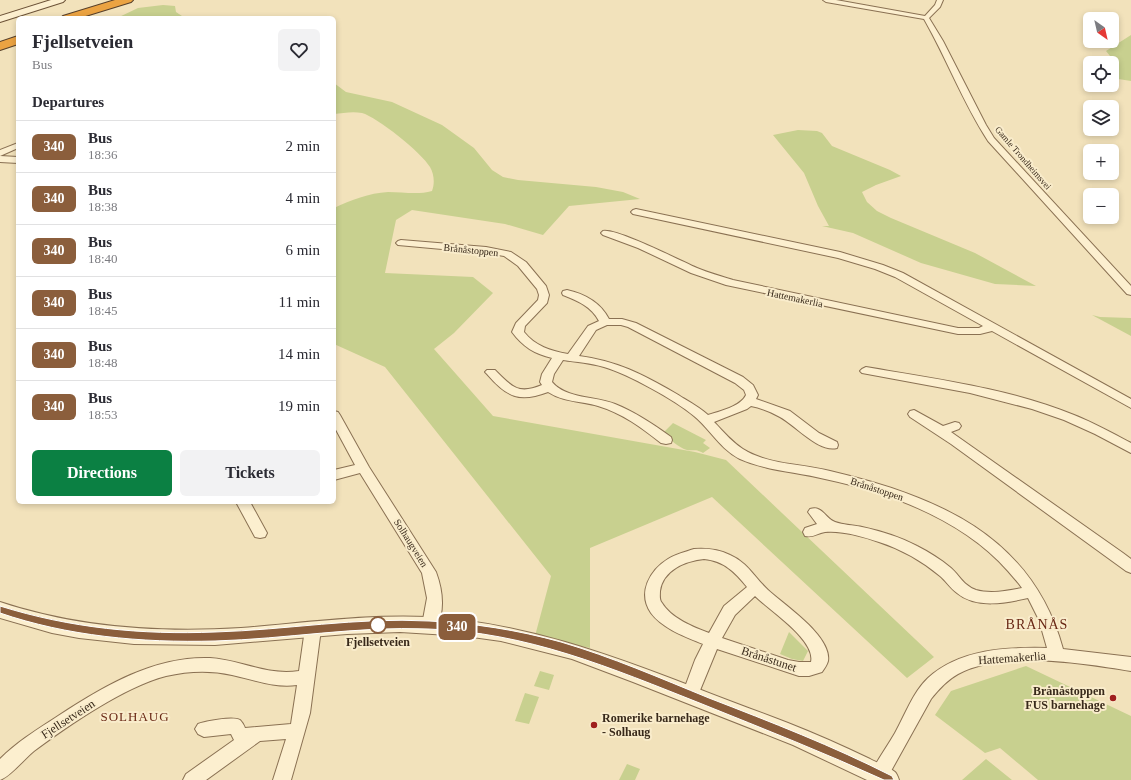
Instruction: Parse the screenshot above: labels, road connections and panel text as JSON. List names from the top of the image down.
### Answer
{
  "streets": {
    "street": [
      "Gamle Trondheimsvei",
      "Brånåstoppen",
      "Hattemakerlia",
      "Solhaugveien",
      "Brånåstunet",
      "Fjellsetveien"
    ]
  },
  "crossings": [
    ["Brånåstoppen", "Hattemakerlia"]
  ],
  "districts": ["BRÅNÅS", "SOLHAUG"],
  "places": ["Fjellsetveien", "Brånåstoppen FUS barnehage", "Romerike barnehage - Solhaug"],
  "lines": ["bus line 340"],
  "north": "bottom right",
  "page": {
    "on_map": "340",
    "map_buttons": ["+", "−"],
    "heading": [
      ["Fjellsetveien", "Bus"],
      "Departures"
    ],
    "list": [
      {
        "mark": "340",
        "name": "Bus",
        "note": "18:36",
        "value": "2 min"
      },
      {
        "mark": "340",
        "name": "Bus",
        "note": "18:38",
        "value": "4 min"
      },
      {
        "mark": "340",
        "name": "Bus",
        "note": "18:40",
        "value": "6 min"
      },
      {
        "mark": "340",
        "name": "Bus",
        "note": "18:45",
        "value": "11 min"
      },
      {
        "mark": "340",
        "name": "Bus",
        "note": "18:48",
        "value": "14 min"
      },
      {
        "mark": "340",
        "name": "Bus",
        "note": "18:53",
        "value": "19 min"
      }
    ],
    "buttons": ["Directions", "Tickets"]
  }
}
